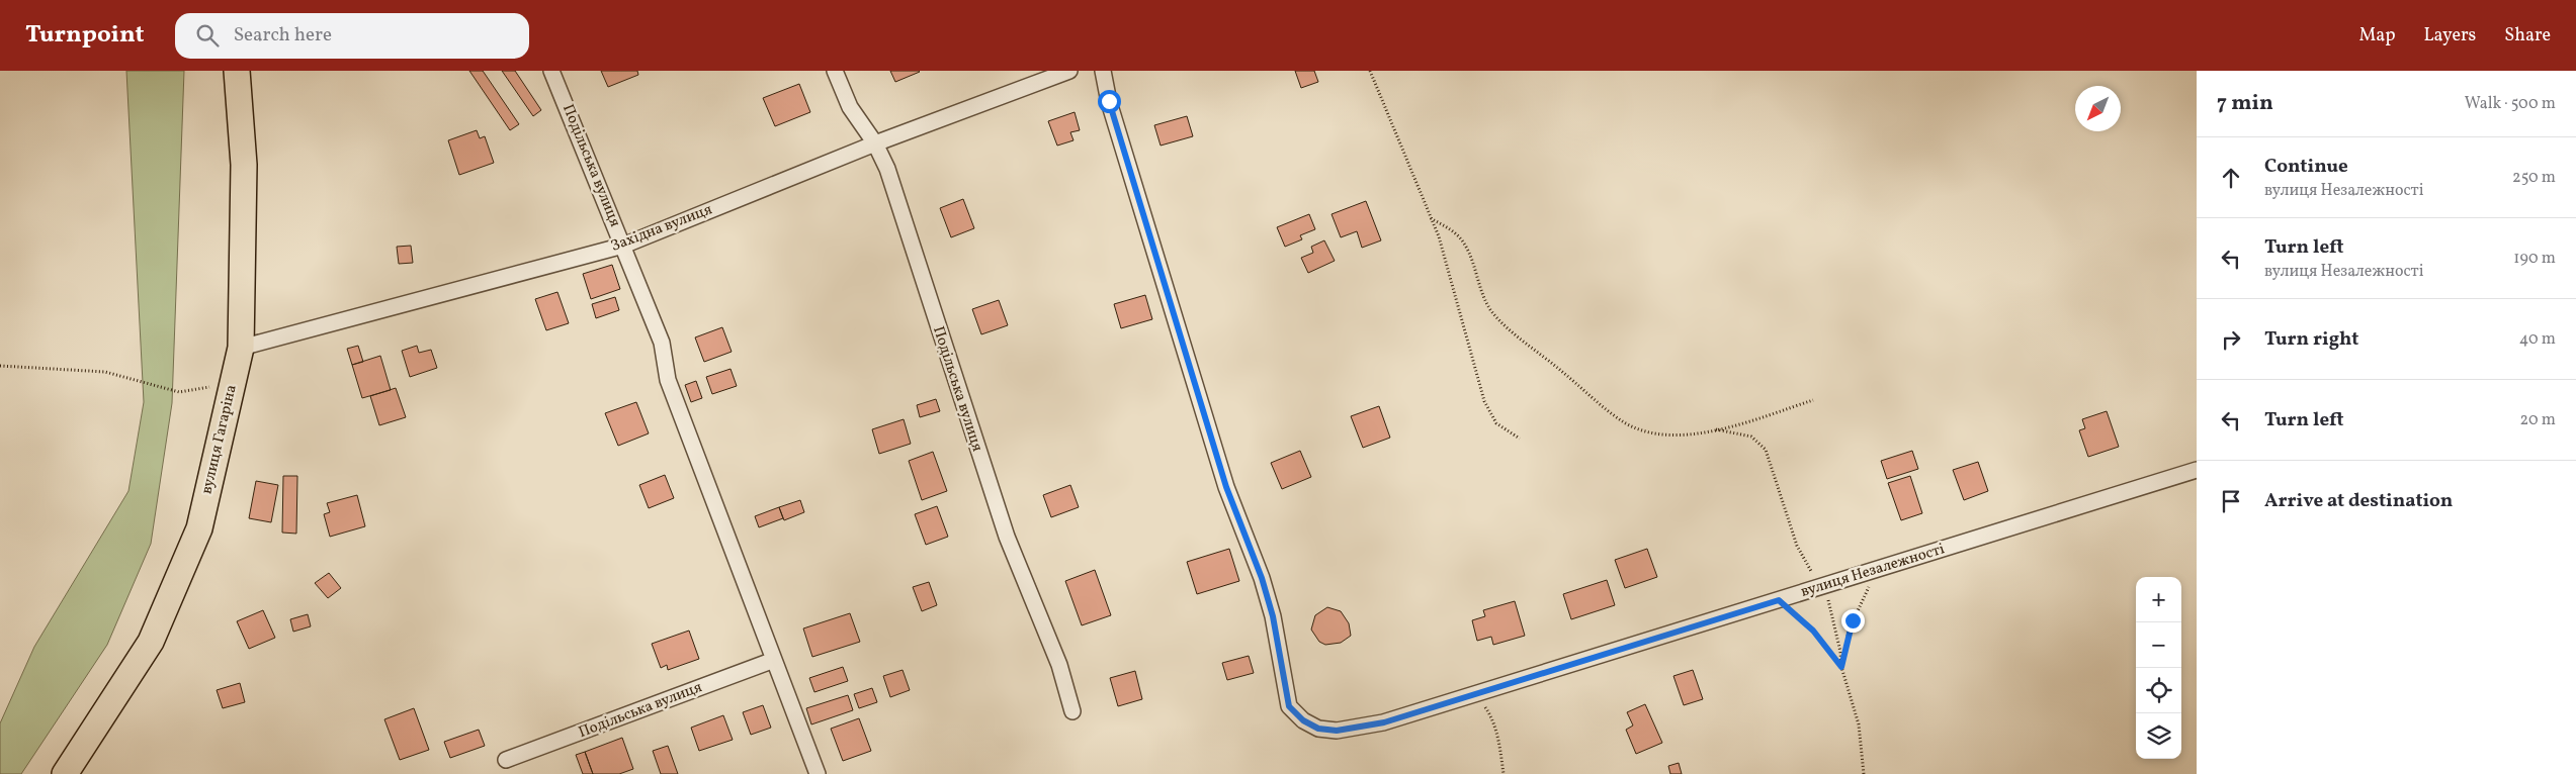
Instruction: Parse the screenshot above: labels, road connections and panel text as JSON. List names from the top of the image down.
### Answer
{
  "streets": {
    "main road": ["вулиця Гагаріна"],
    "street": ["Подільська вулиця", "Західна вулиця", "вулиця Незалежності"]
  },
  "crossings": [
    ["Подільська вулиця", "Західна вулиця"],
    ["Західна вулиця", "вулиця Гагаріна"]
  ],
  "north": "bottom left",
  "page": {
    "header": "Turnpoint",
    "search": "Search here",
    "nav": ["Map", "Layers", "Share"],
    "heading": ["7 min", "Walk · 500 m"],
    "list": [
      ["Continue", "вулиця Незалежності", "250 m"],
      ["Turn left", "вулиця Незалежності", "190 m"],
      ["Turn right", "40 m"],
      ["Turn left", "20 m"],
      "Arrive at destination"
    ],
    "map_buttons": ["+", "−"]
  }
}
